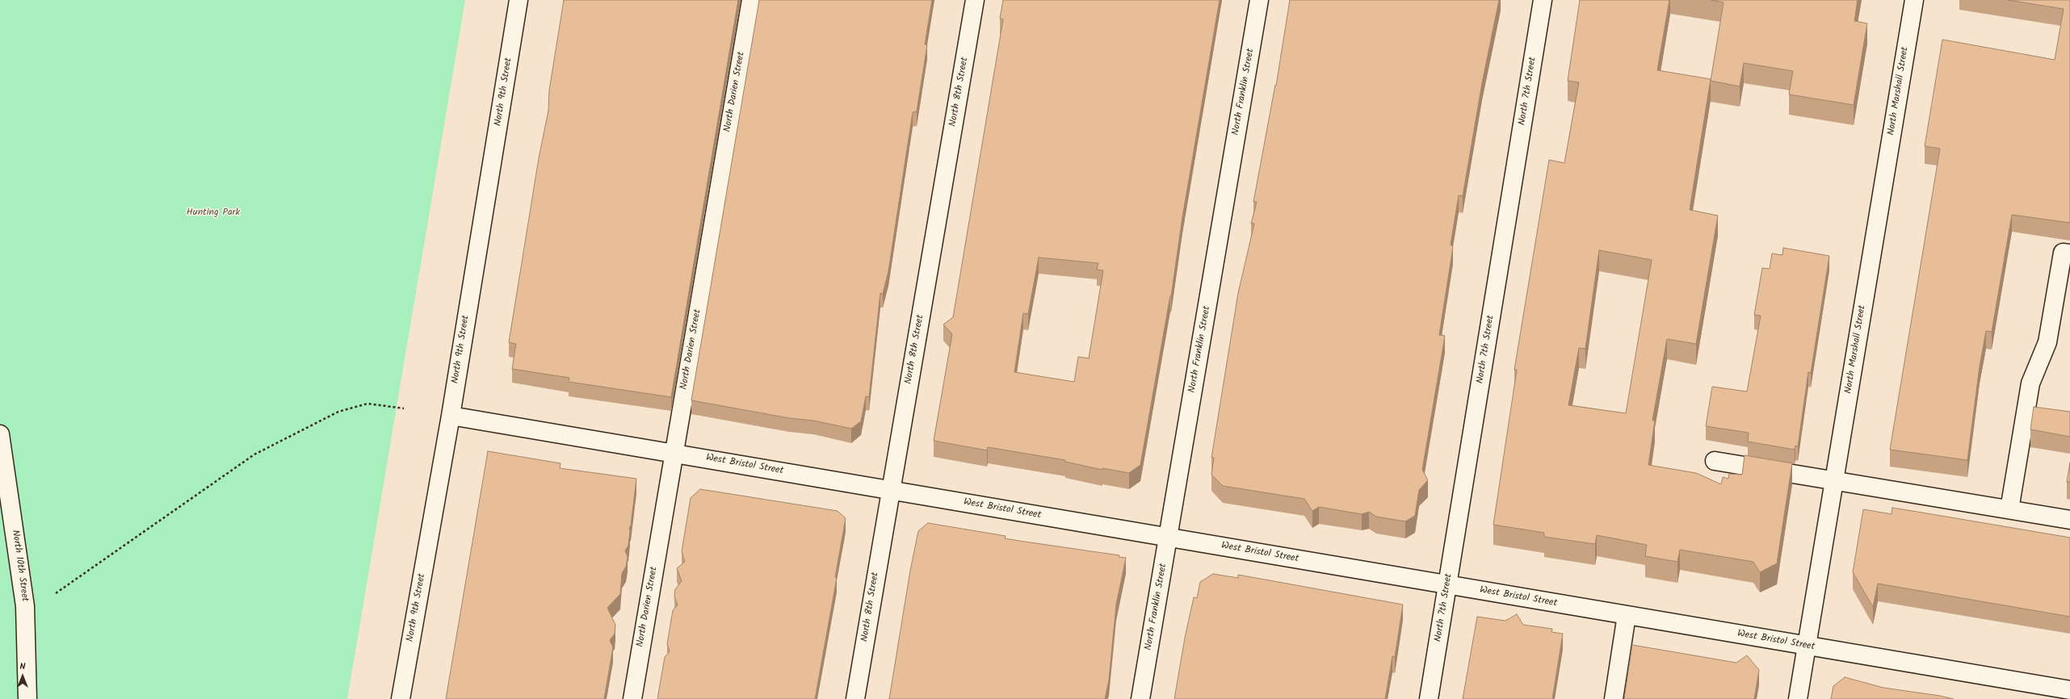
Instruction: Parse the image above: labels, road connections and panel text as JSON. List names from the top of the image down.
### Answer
{
  "streets": {
    "street": [
      "North 7th Street",
      "North Marshall Street",
      "North 9th Street",
      "North Darien Street",
      "North 8th Street",
      "North Franklin Street",
      "West Bristol Street",
      "North 10th Street"
    ]
  },
  "crossings": [
    ["North 7th Street", "West Bristol Street"],
    ["North Marshall Street", "West Bristol Street"],
    ["North 9th Street", "West Bristol Street"],
    ["North Darien Street", "West Bristol Street"],
    ["North 8th Street", "West Bristol Street"],
    ["North Franklin Street", "West Bristol Street"]
  ],
  "parks": ["Hunting Park"],
  "north": "top"
}
